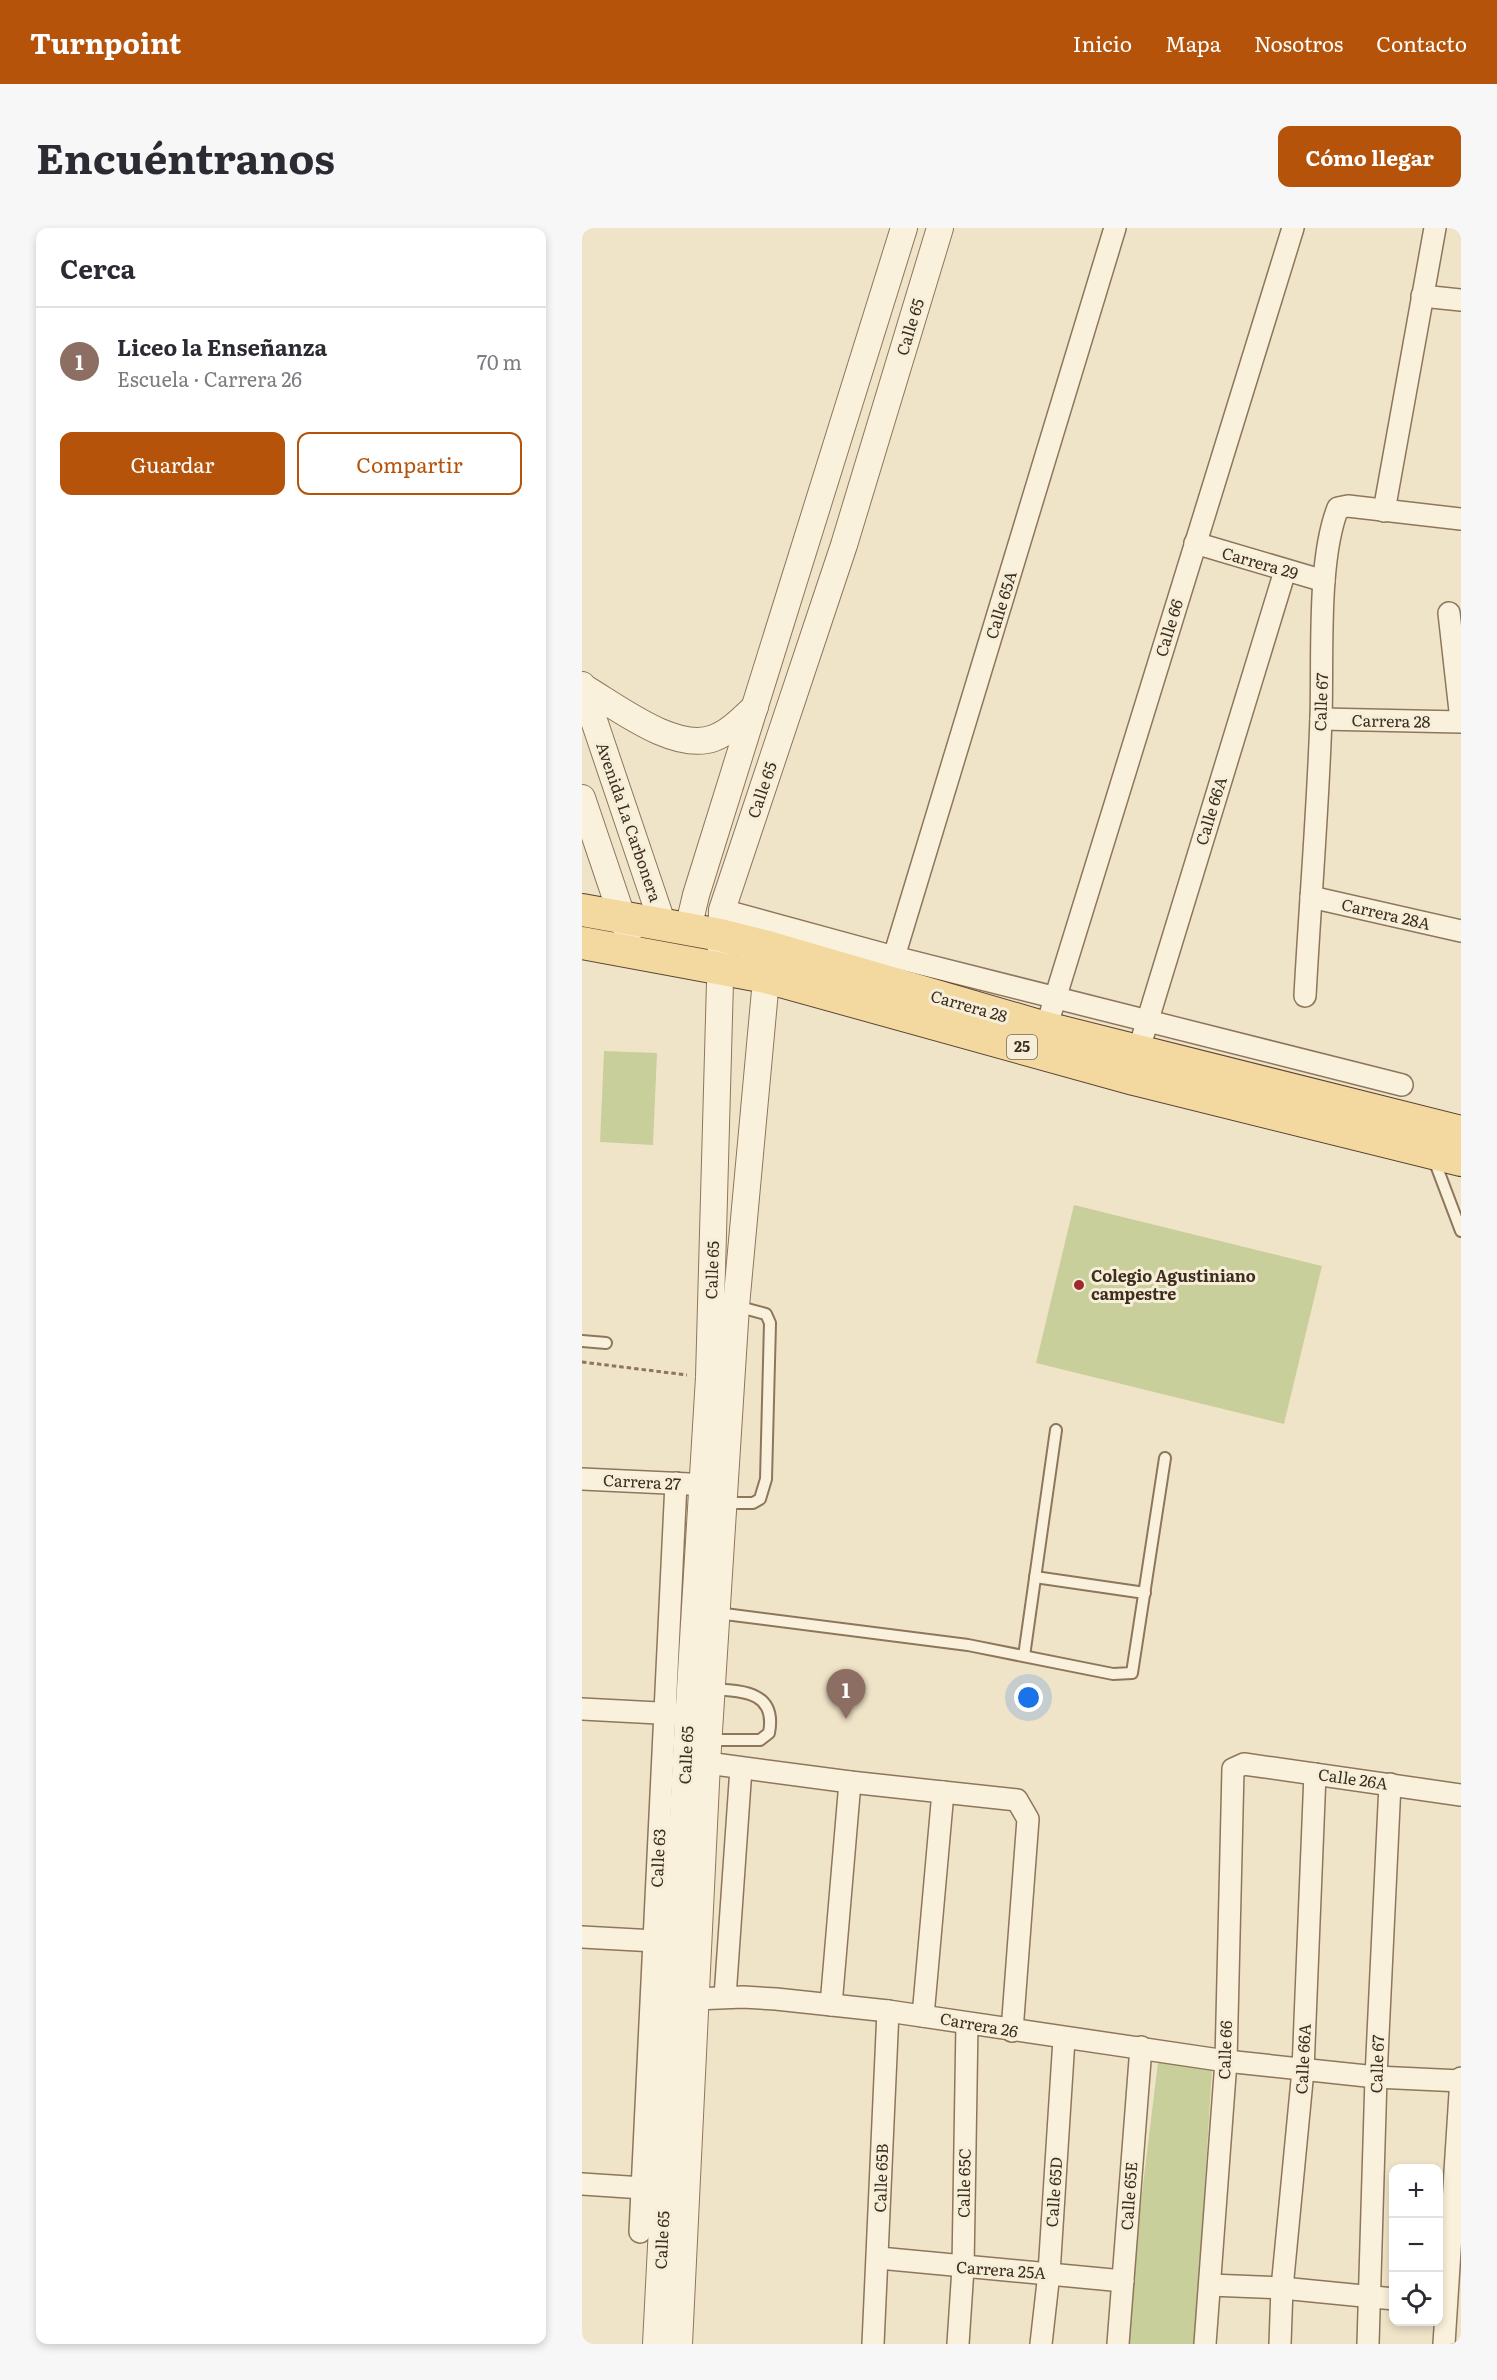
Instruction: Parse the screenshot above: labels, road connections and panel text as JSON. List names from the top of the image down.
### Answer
{
  "streets": {
    "main road": ["Carrera 28", "25"],
    "street": [
      "Calle 65",
      "Carrera 29",
      "Calle 65A",
      "Calle 66",
      "Calle 67",
      "Calle 66A",
      "Avenida La Carbonera",
      "Carrera 28A",
      "Carrera 27",
      "Calle 26A",
      "Calle 63",
      "Carrera 26",
      "Calle 65B",
      "Calle 65C",
      "Calle 65D",
      "Calle 65E",
      "Carrera 25A"
    ]
  },
  "crossings": [
    ["Calle 65", "Carrera 28"],
    ["Calle 65", "Avenida La Carbonera"],
    ["Calle 65", "Carrera 27"],
    ["Calle 65", "Calle 63"],
    ["Calle 65", "Carrera 26"],
    ["Carrera 29", "Calle 66"],
    ["Carrera 29", "Calle 67"],
    ["Carrera 29", "Calle 66A"],
    ["Calle 65A", "Carrera 28"],
    ["Calle 66", "Carrera 28"],
    ["Calle 66", "Calle 26A"],
    ["Calle 66", "Carrera 26"],
    ["Calle 67", "Carrera 28"],
    ["Calle 67", "Carrera 28A"],
    ["Calle 67", "Calle 26A"],
    ["Calle 67", "Carrera 26"],
    ["Carrera 28", "Calle 66A"],
    ["Carrera 28", "Avenida La Carbonera"],
    ["Calle 66A", "Calle 26A"],
    ["Calle 66A", "Carrera 26"],
    ["Carrera 27", "Calle 63"],
    ["Carrera 26", "Calle 65B"],
    ["Carrera 26", "Calle 65C"],
    ["Carrera 26", "Calle 65D"],
    ["Carrera 26", "Calle 65E"],
    ["Calle 65B", "Carrera 25A"],
    ["Calle 65C", "Carrera 25A"],
    ["Calle 65D", "Carrera 25A"],
    ["Calle 65E", "Carrera 25A"]
  ],
  "places": ["Colegio Agustiniano campestre"],
  "page": {
    "header": "Turnpoint",
    "nav": [
      "Inicio",
      "Mapa",
      "Nosotros",
      "Contacto"
    ],
    "title": "Encuéntranos",
    "buttons": [
      "Cómo llegar",
      ["Guardar", "Compartir"]
    ],
    "heading": "Cerca",
    "list": [
      {
        "mark": "1",
        "name": "Liceo la Enseñanza",
        "note": "Escuela · Carrera 26",
        "value": "70 m"
      }
    ],
    "pins": "1",
    "map_buttons": ["+", "−"]
  }
}
